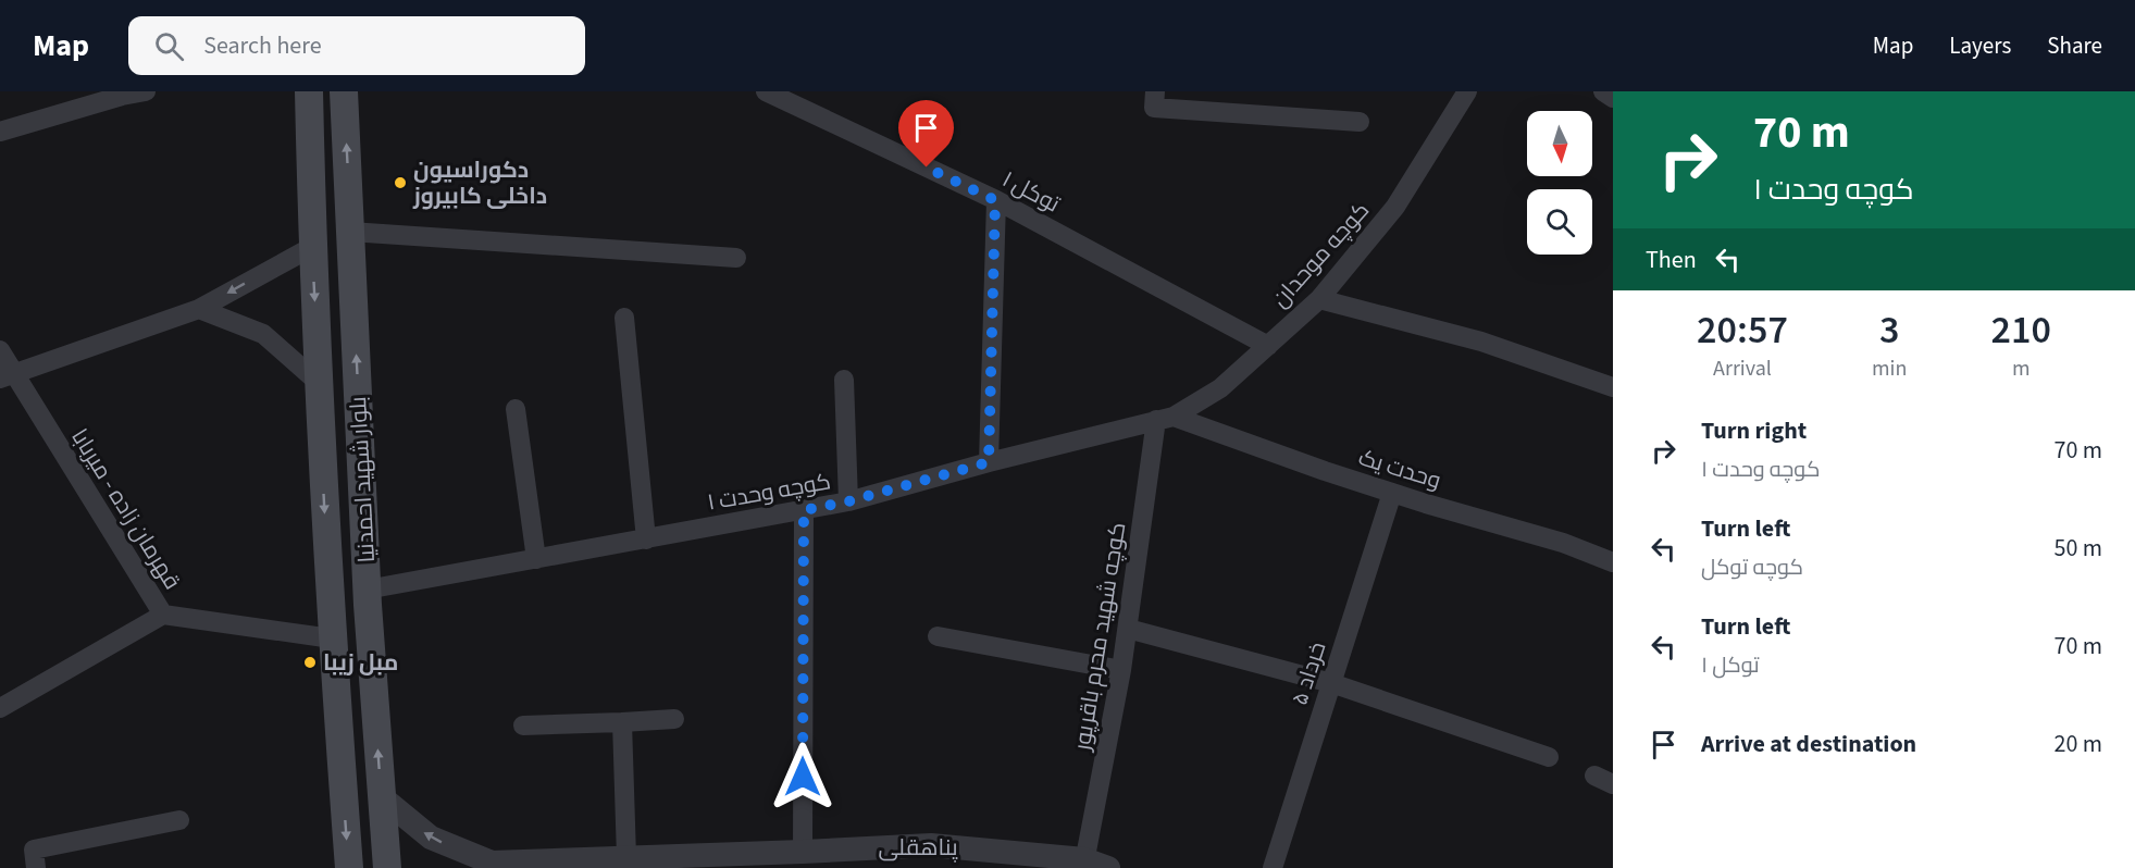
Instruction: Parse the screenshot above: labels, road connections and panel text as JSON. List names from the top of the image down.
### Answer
{
  "streets": {
    "main road": ["بلوار شهید احمدنیا"],
    "street": [
      "توکل ۱",
      "کوچه موحدان",
      "وحدت یک",
      "کوچه وحدت ۱",
      "قهرمان زاده - میربابا",
      "کوچه شهید محرم باقرپور",
      "خرداد ۵",
      "پناهقلی"
    ]
  },
  "crossings": [
    ["توکل ۱", "کوچه موحدان"],
    ["کوچه موحدان", "وحدت یک"],
    ["کوچه موحدان", "کوچه وحدت ۱"],
    ["کوچه موحدان", "کوچه شهید محرم باقرپور"],
    ["وحدت یک", "کوچه وحدت ۱"],
    ["وحدت یک", "کوچه شهید محرم باقرپور"],
    ["وحدت یک", "خرداد ۵"],
    ["بلوار شهید احمدنیا", "کوچه وحدت ۱"],
    ["بلوار شهید احمدنیا", "قهرمان زاده - میربابا"],
    ["بلوار شهید احمدنیا", "پناهقلی"],
    ["کوچه وحدت ۱", "کوچه شهید محرم باقرپور"],
    ["کوچه شهید محرم باقرپور", "پناهقلی"]
  ],
  "places": ["دکوراسیون داخلی کابیروز", "مبل زیبا"],
  "north": "bottom",
  "page": {
    "header": "Map",
    "search": "Search here",
    "nav": ["Map", "Layers", "Share"],
    "turn": ["70 m", "کوچه وحدت ۱"],
    "then": "Then",
    "eta": [
      "20:57",
      "Arrival",
      "3",
      "min",
      "210",
      "m"
    ],
    "list": [
      {
        "name": "Turn right",
        "note": "کوچه وحدت ۱",
        "value": "70 m"
      },
      {
        "name": "Turn left",
        "note": "کوچه توکل",
        "value": "50 m"
      },
      {
        "name": "Turn left",
        "note": "توکل ۱",
        "value": "70 m"
      },
      {
        "name": "Arrive at destination",
        "value": "20 m"
      }
    ]
  }
}
